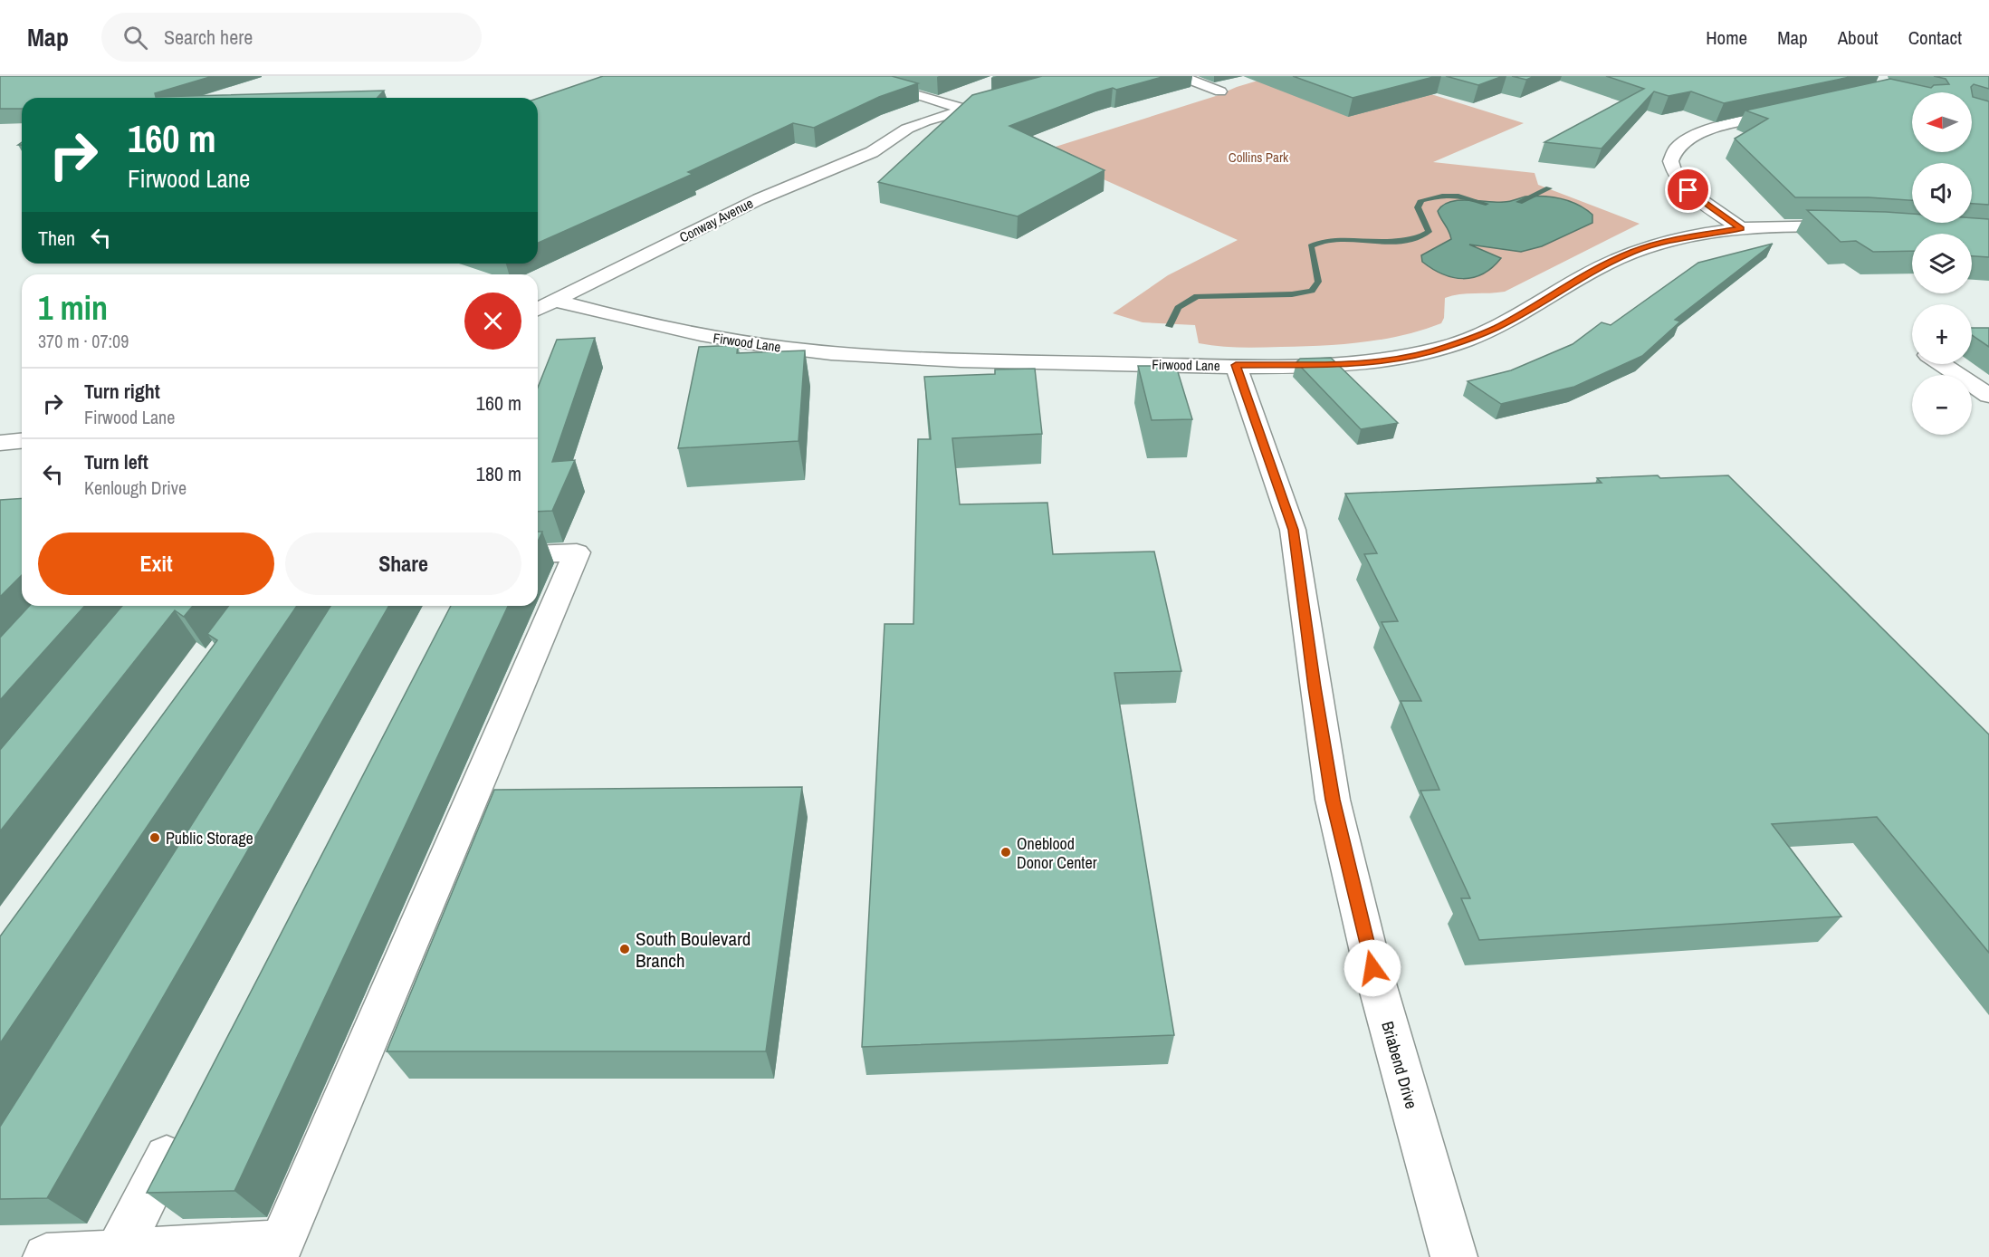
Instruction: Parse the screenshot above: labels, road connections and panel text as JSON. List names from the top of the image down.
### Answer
{
  "streets": {
    "street": ["Conway Avenue", "Firwood Lane", "Briabend Drive"]
  },
  "crossings": [
    ["Conway Avenue", "Firwood Lane"],
    ["Firwood Lane", "Briabend Drive"]
  ],
  "parks": ["Collins Park"],
  "places": ["Public Storage", "Oneblood Donor Center", "South Boulevard Branch"],
  "north": "left",
  "page": {
    "header": "Map",
    "search": "Search here",
    "nav": [
      "Home",
      "Map",
      "About",
      "Contact"
    ],
    "map_buttons": ["+", "−"],
    "turn": ["160 m", "Firwood Lane"],
    "then": "Then",
    "heading": ["1 min", "370 m · 07:09"],
    "list": [
      {
        "name": "Turn right",
        "note": "Firwood Lane",
        "value": "160 m"
      },
      {
        "name": "Turn left",
        "note": "Kenlough Drive",
        "value": "180 m"
      }
    ],
    "buttons": ["Exit", "Share"]
  }
}
